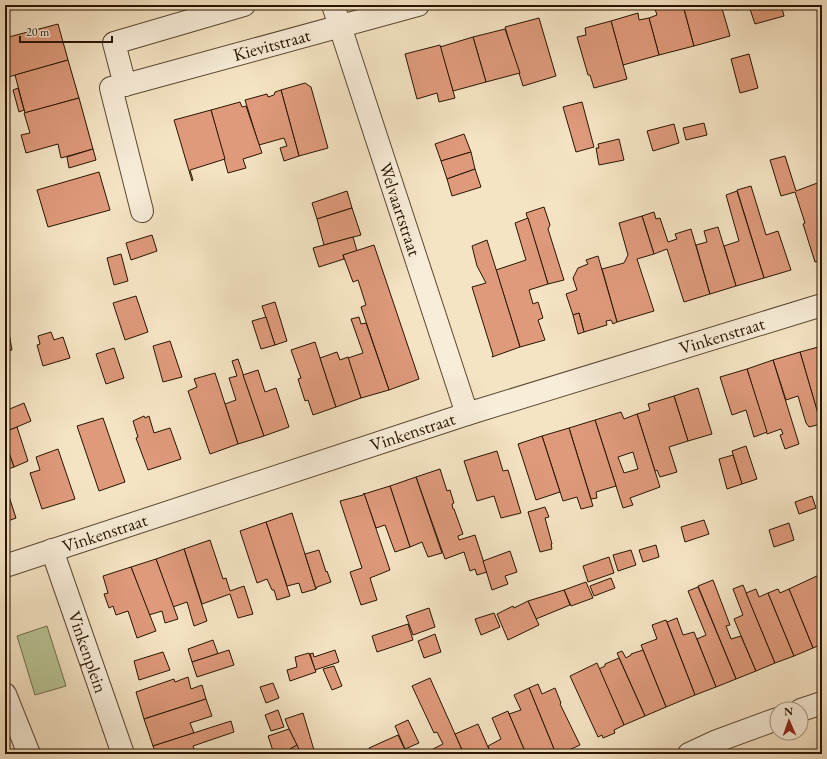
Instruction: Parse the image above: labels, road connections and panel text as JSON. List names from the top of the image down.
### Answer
{
  "streets": {
    "street": [
      "Kievitstraat",
      "Welvaartstraat",
      "Vinkenstraat",
      "Vinkenplein"
    ]
  },
  "crossings": [
    ["Kievitstraat", "Welvaartstraat"],
    ["Welvaartstraat", "Vinkenstraat"],
    ["Vinkenstraat", "Vinkenplein"]
  ],
  "scale_bar": "20 m",
  "north": "top"
}
